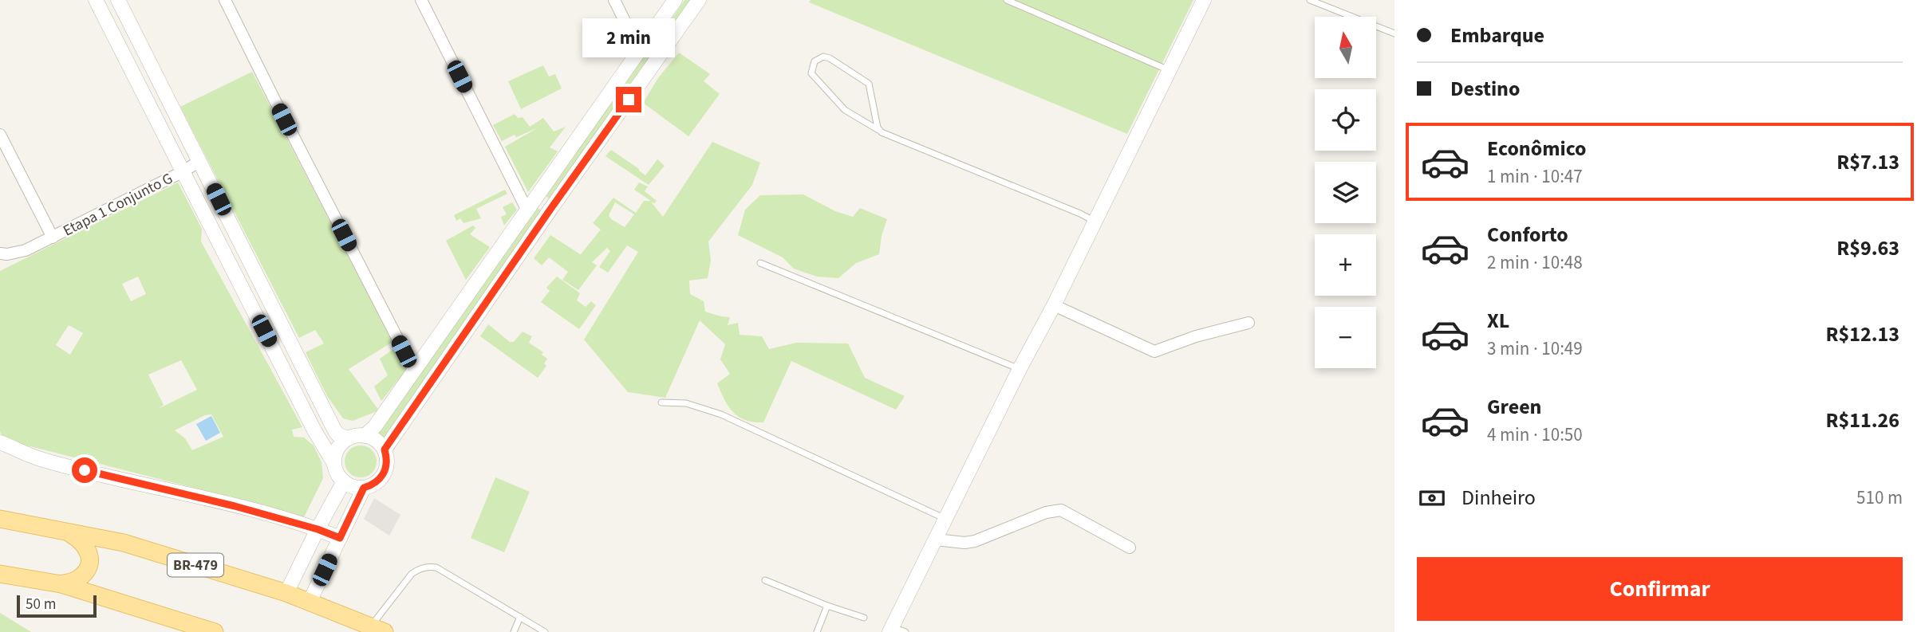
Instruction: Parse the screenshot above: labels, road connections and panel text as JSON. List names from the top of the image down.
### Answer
{
  "streets": {
    "main road": ["BR-479"],
    "street": ["Etapa 1 Conjunto G"]
  },
  "scale_bar": "50 m",
  "north": "top",
  "page": {
    "banner": ["Embarque", "Destino"],
    "map_buttons": ["+", "−"],
    "bubble": "2 min",
    "list": [
      {
        "name": "Econômico",
        "note": "1 min · 10:47",
        "value": "R$7.13"
      },
      {
        "name": "Conforto",
        "note": "2 min · 10:48",
        "value": "R$9.63"
      },
      {
        "name": "XL",
        "note": "3 min · 10:49",
        "value": "R$12.13"
      },
      {
        "name": "Green",
        "note": "4 min · 10:50",
        "value": "R$11.26"
      }
    ],
    "pay": ["Dinheiro", "510 m"],
    "buttons": "Confirmar",
    "scale": "50 m"
  }
}
